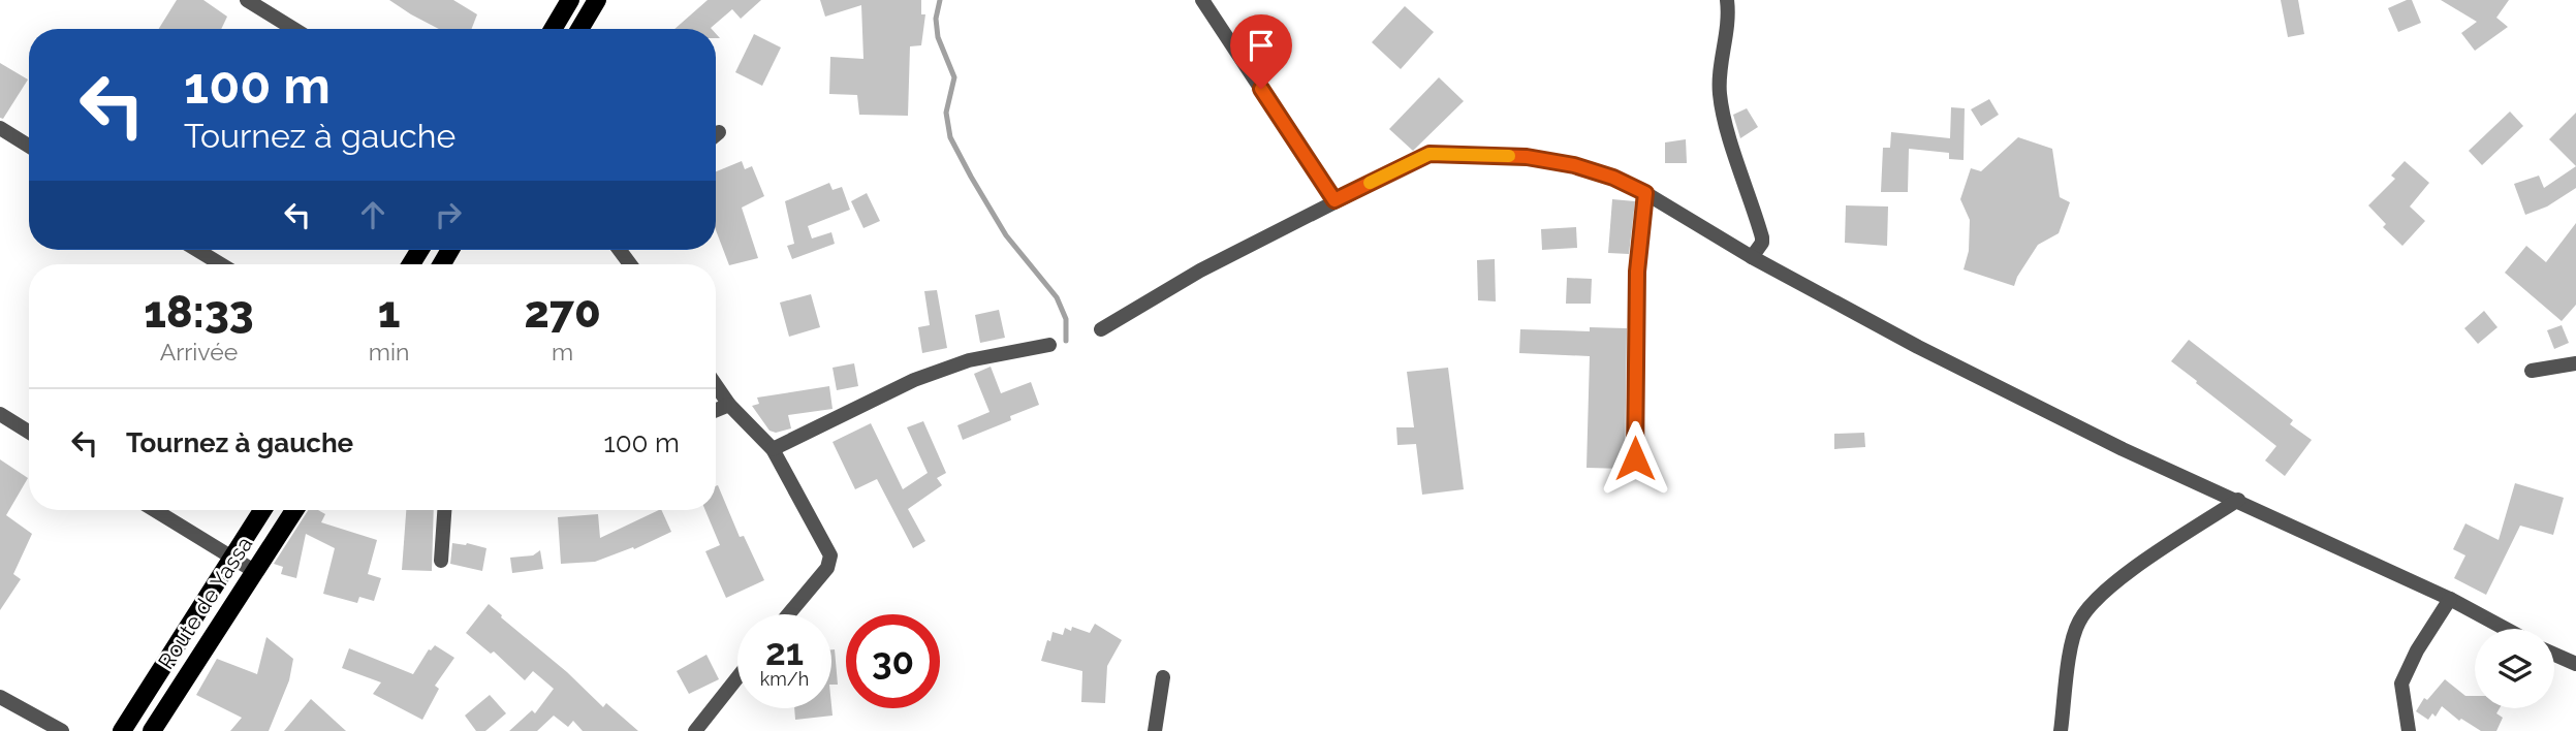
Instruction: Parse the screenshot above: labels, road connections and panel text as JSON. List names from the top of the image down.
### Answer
{
  "streets": {
    "main road": ["Route de Yassa"]
  },
  "page": {
    "turn": ["100 m", "Tournez à gauche"],
    "eta": [
      "18:33",
      "Arrivée",
      "1",
      "min",
      "270",
      "m"
    ],
    "list": [
      {
        "name": "Tournez à gauche",
        "value": "100 m"
      }
    ],
    "speed": "21 km/h",
    "limit": "30"
  }
}
